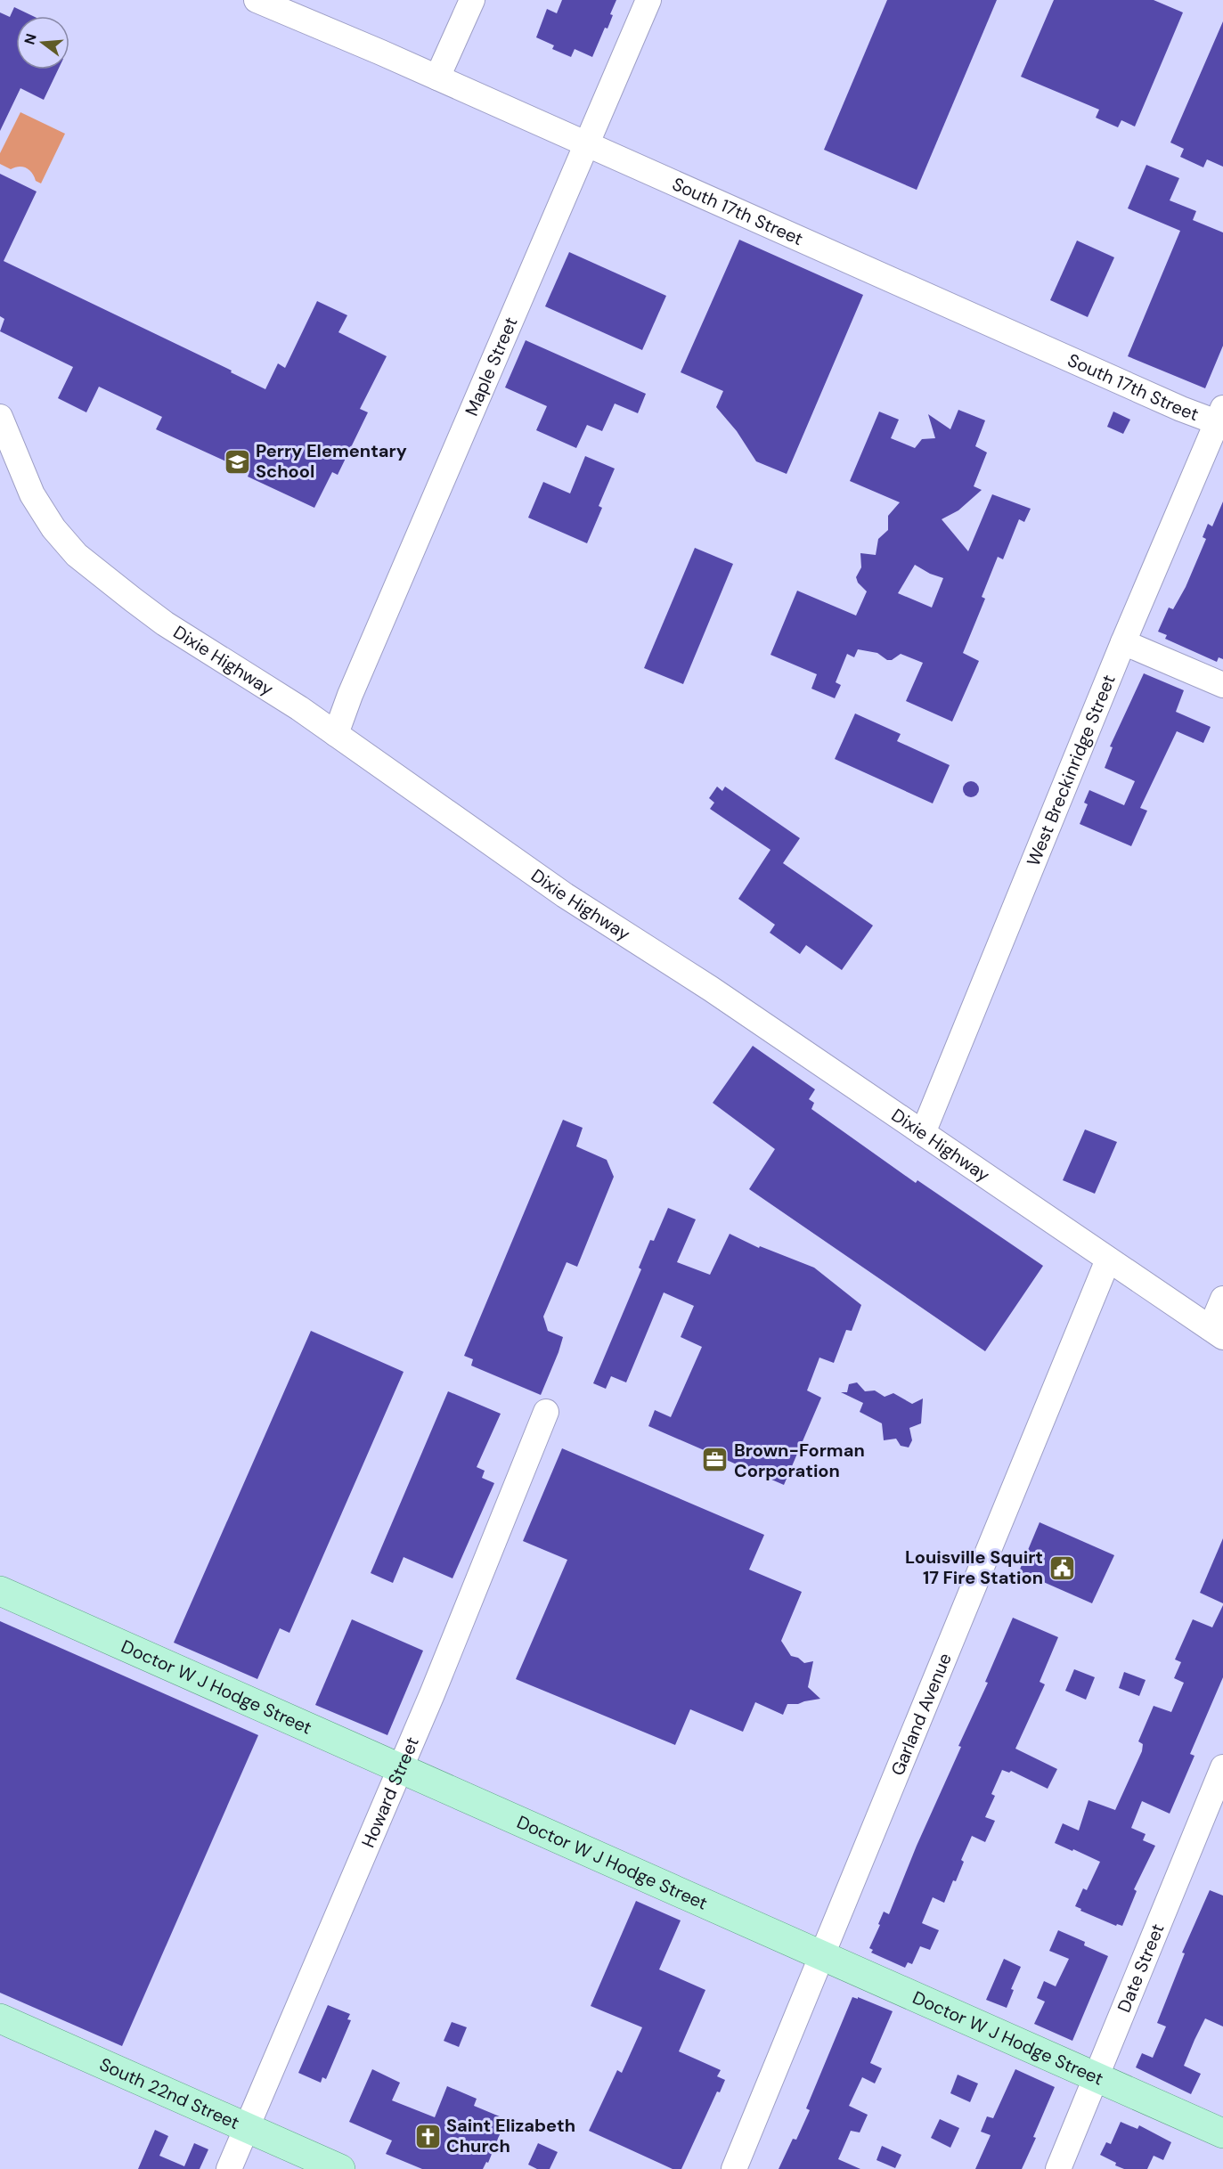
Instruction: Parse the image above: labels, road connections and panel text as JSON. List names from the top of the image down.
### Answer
{
  "streets": {
    "main road": ["Doctor W J Hodge Street", "South 22nd Street"],
    "street": [
      "South 17th Street",
      "Maple Street",
      "Dixie Highway",
      "West Breckinridge Street",
      "Garland Avenue",
      "Howard Street",
      "Date Street"
    ]
  },
  "crossings": [
    ["South 17th Street", "Maple Street"],
    ["South 17th Street", "West Breckinridge Street"],
    ["Maple Street", "Dixie Highway"],
    ["Dixie Highway", "West Breckinridge Street"],
    ["Dixie Highway", "Garland Avenue"],
    ["Doctor W J Hodge Street", "Garland Avenue"],
    ["Doctor W J Hodge Street", "Howard Street"],
    ["Doctor W J Hodge Street", "Date Street"],
    ["Howard Street", "South 22nd Street"]
  ],
  "places": {
    "school or university": ["Perry Elementary School"],
    "office": ["Brown-Forman Corporation"],
    "public building": ["Louisville Squirt 17 Fire Station"],
    "church": ["Saint Elizabeth Church"]
  },
  "north": "left"
}
